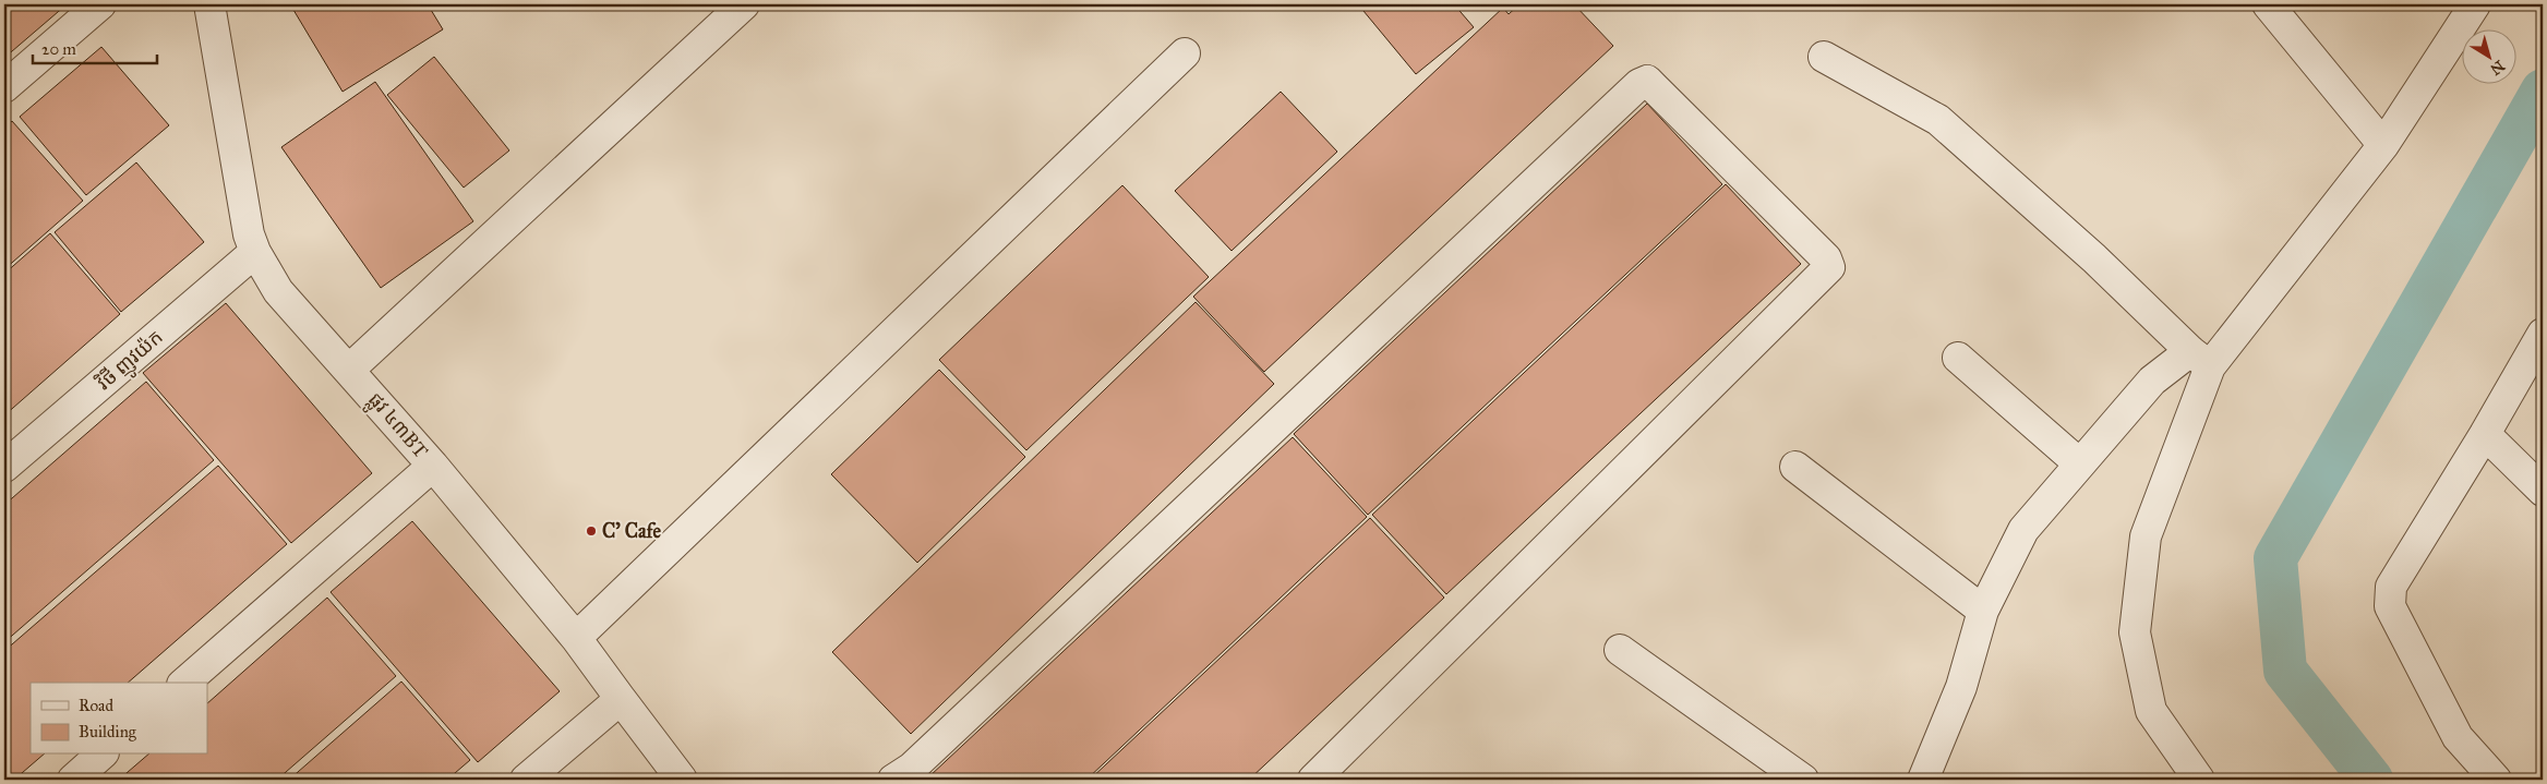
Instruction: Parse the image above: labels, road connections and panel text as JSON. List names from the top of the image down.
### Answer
{
  "streets": {
    "street": ["វិថី ញូវយ៉ក", "ផ្លូវ ៤៣BT"]
  },
  "crossings": [
    ["វិថី ញូវយ៉ក", "ផ្លូវ ៤៣BT"]
  ],
  "places": ["C' Cafe"],
  "legend": ["Road", "Building"],
  "scale_bar": "20 m",
  "north": "bottom right"
}
